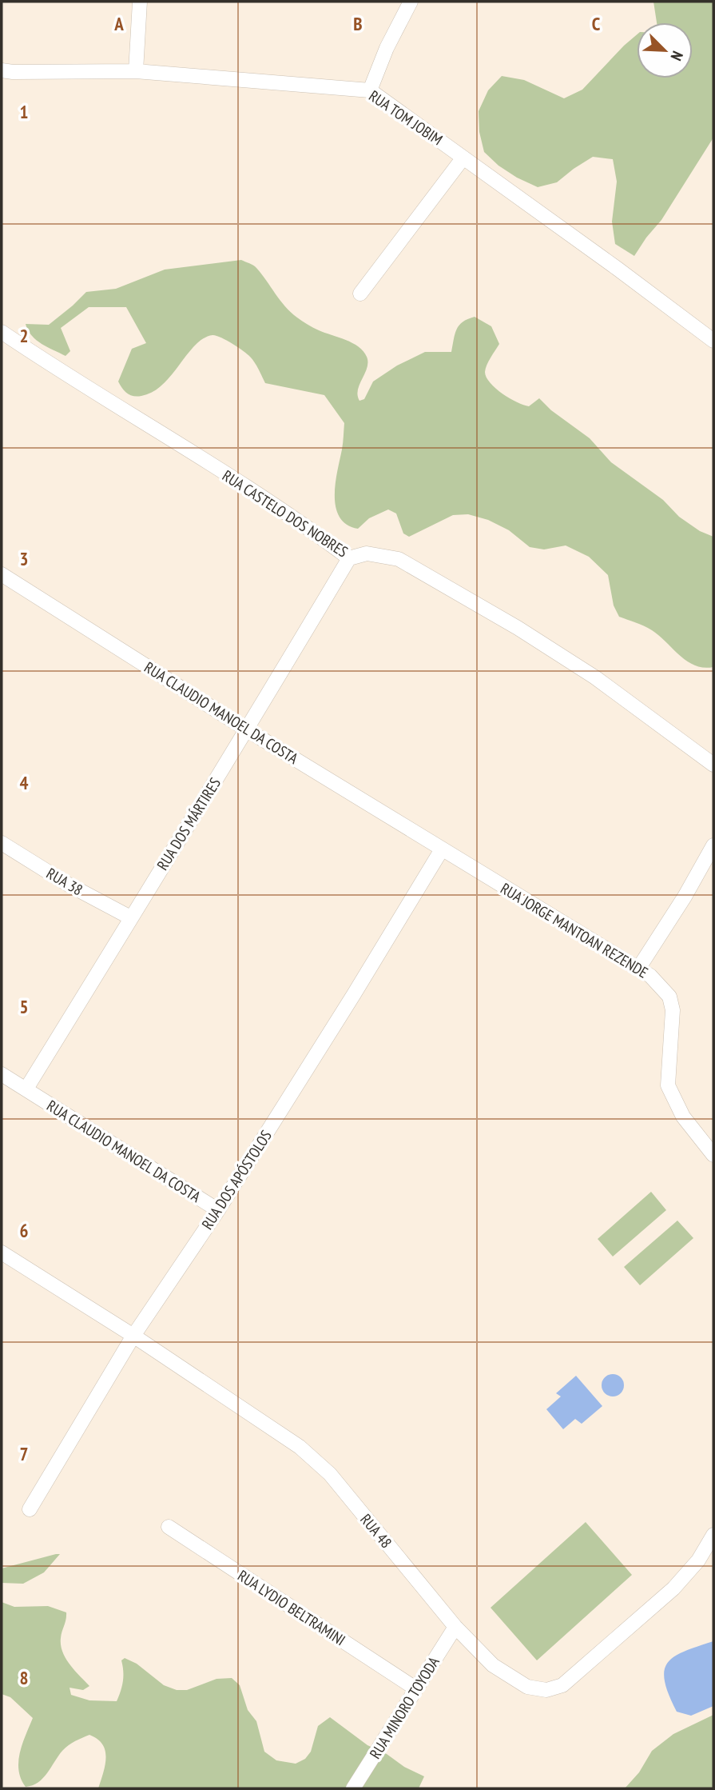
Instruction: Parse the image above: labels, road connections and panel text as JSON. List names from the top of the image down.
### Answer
{
  "streets": {
    "street": [
      "RUA TOM JOBIM",
      "RUA CASTELO DOS NOBRES",
      "RUA CLAUDIO MANOEL DA COSTA",
      "RUA DOS MÁRTIRES",
      "RUA 38",
      "RUA JORGE MANTOAN REZENDE",
      "RUA DOS APÓSTOLOS",
      "RUA 48",
      "RUA LYDIO BELTRAMINI",
      "RUA MINORO TOYODA"
    ]
  },
  "crossings": [
    ["RUA CASTELO DOS NOBRES", "RUA DOS MÁRTIRES"],
    ["RUA CLAUDIO MANOEL DA COSTA", "RUA DOS MÁRTIRES"],
    ["RUA CLAUDIO MANOEL DA COSTA", "RUA JORGE MANTOAN REZENDE"],
    ["RUA CLAUDIO MANOEL DA COSTA", "RUA DOS APÓSTOLOS"],
    ["RUA DOS MÁRTIRES", "RUA 38"],
    ["RUA JORGE MANTOAN REZENDE", "RUA DOS APÓSTOLOS"],
    ["RUA DOS APÓSTOLOS", "RUA 48"],
    ["RUA 48", "RUA MINORO TOYODA"],
    ["RUA LYDIO BELTRAMINI", "RUA MINORO TOYODA"]
  ],
  "north": "bottom right",
  "grid": {
    "columns": ["A", "B", "C"],
    "rows": [
      "1",
      "2",
      "3",
      "4",
      "5",
      "6",
      "7",
      "8"
    ]
  }
}
